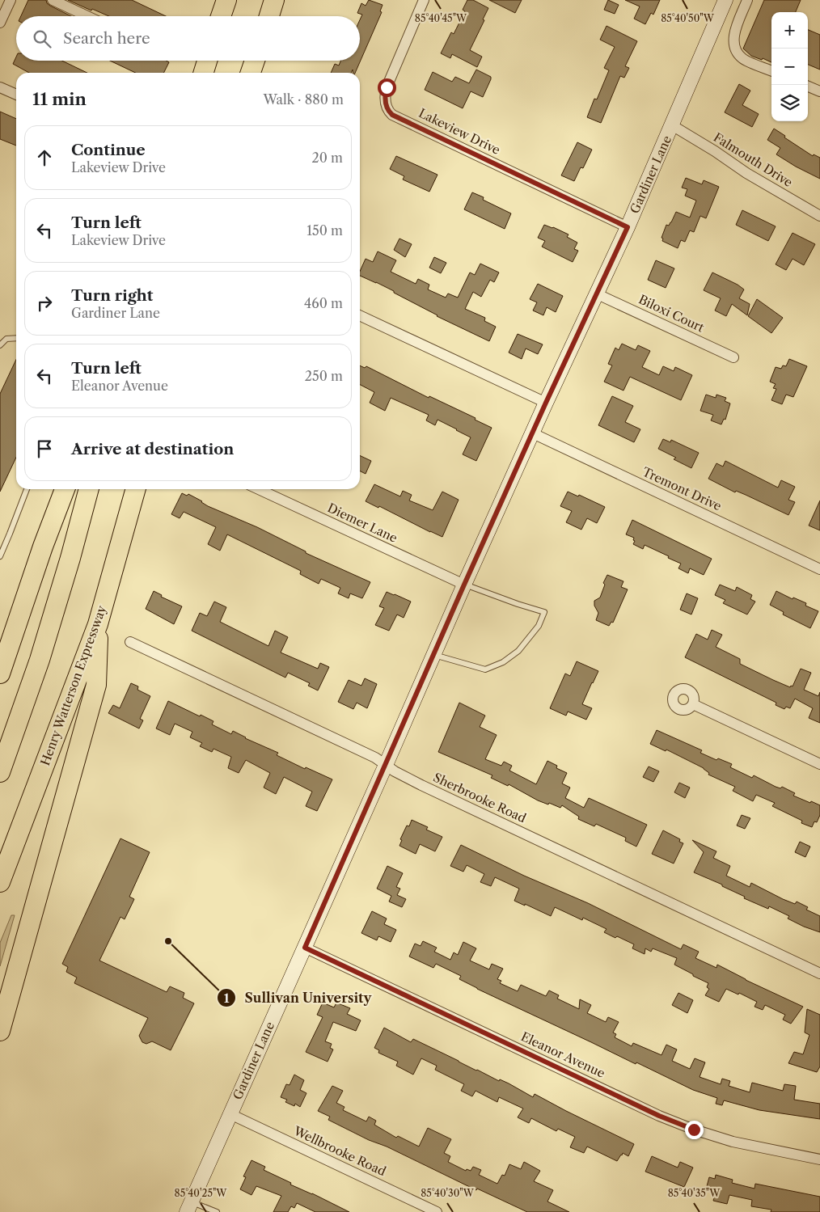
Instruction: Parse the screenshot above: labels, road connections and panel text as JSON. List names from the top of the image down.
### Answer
{
  "streets": {
    "highway": ["Henry Watterson Expressway"],
    "main road": ["Gardiner Lane"],
    "street": [
      "Lakeview Drive",
      "Falmouth Drive",
      "Biloxi Court",
      "Tremont Drive",
      "Diemer Lane",
      "Sherbrooke Road",
      "Eleanor Avenue",
      "Wellbrooke Road"
    ]
  },
  "crossings": [
    ["Lakeview Drive", "Gardiner Lane"],
    ["Falmouth Drive", "Gardiner Lane"],
    ["Gardiner Lane", "Biloxi Court"],
    ["Gardiner Lane", "Tremont Drive"],
    ["Gardiner Lane", "Diemer Lane"],
    ["Gardiner Lane", "Sherbrooke Road"],
    ["Gardiner Lane", "Eleanor Avenue"],
    ["Gardiner Lane", "Wellbrooke Road"]
  ],
  "places": ["Sullivan University"],
  "page": {
    "map_buttons": ["+", "−"],
    "search": "Search here",
    "heading": ["11 min", "Walk · 880 m"],
    "list": [
      ["Continue", "Lakeview Drive", "20 m"],
      ["Turn left", "Lakeview Drive", "150 m"],
      ["Turn right", "Gardiner Lane", "460 m"],
      ["Turn left", "Eleanor Avenue", "250 m"],
      "Arrive at destination"
    ]
  },
  "coordinates": [
    "85°40'45\"W",
    "85°40'50\"W",
    "85°40'25\"W",
    "85°40'30\"W",
    "85°40'35\"W"
  ]
}
